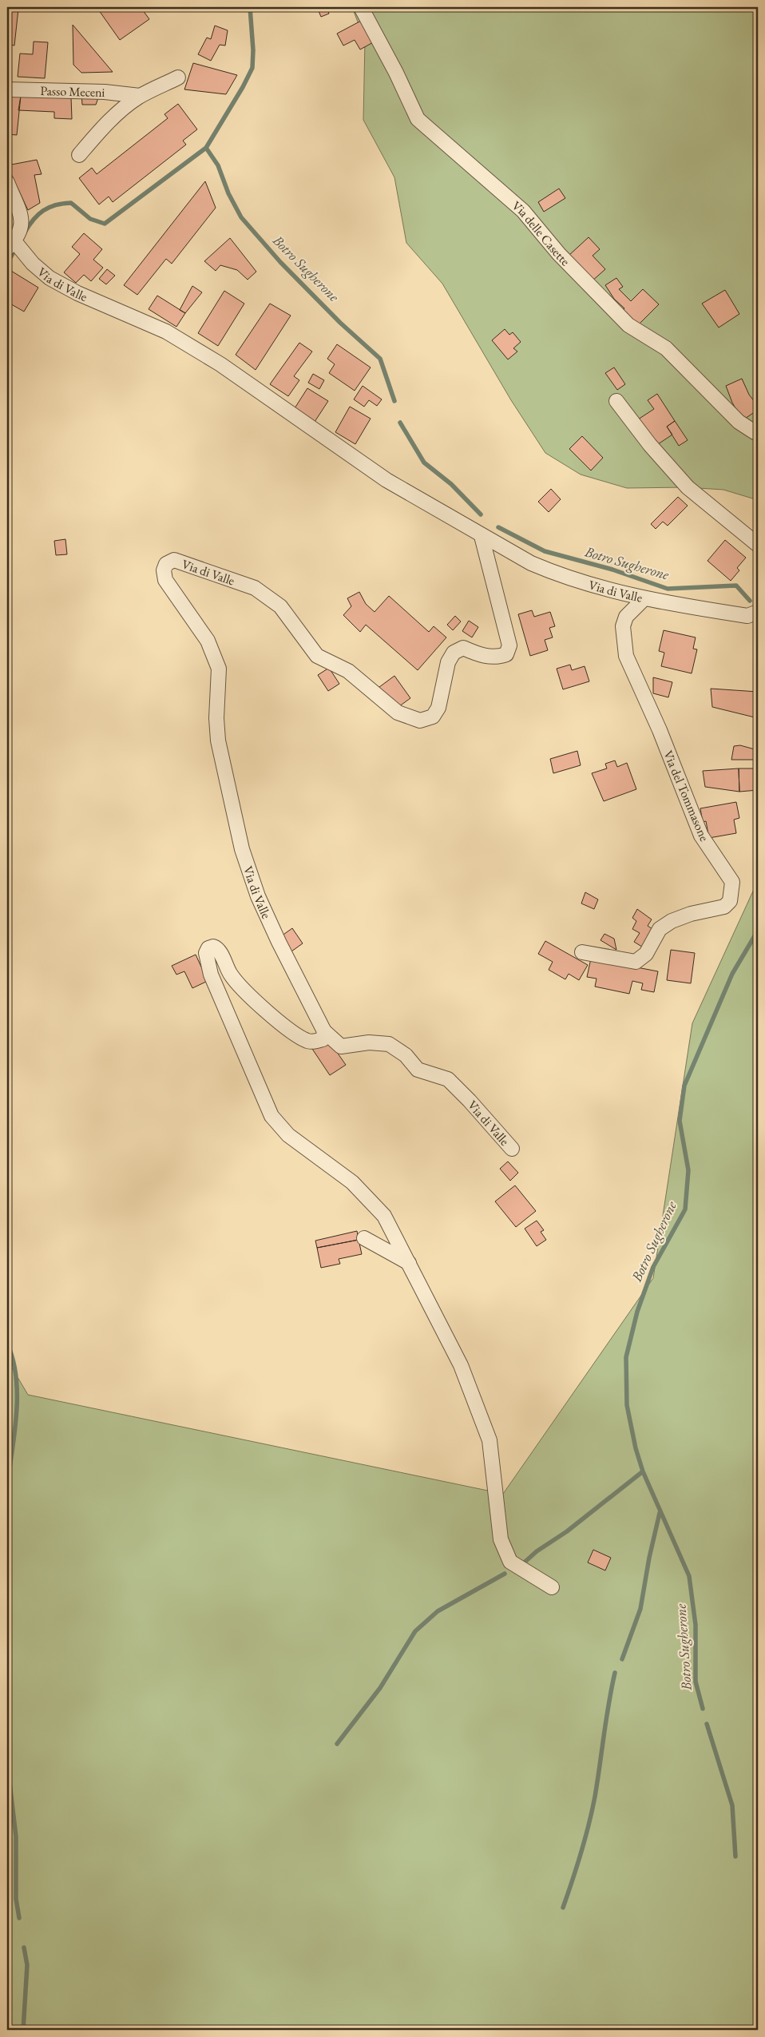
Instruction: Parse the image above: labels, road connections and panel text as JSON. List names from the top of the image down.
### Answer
{
  "streets": {
    "street": [
      "Passo Meceni",
      "Via delle Casette",
      "Via di Valle",
      "Via del Tommasone"
    ]
  },
  "crossings": [
    ["Via di Valle", "Via del Tommasone"]
  ],
  "water": ["Botro Sugherone"]
}
